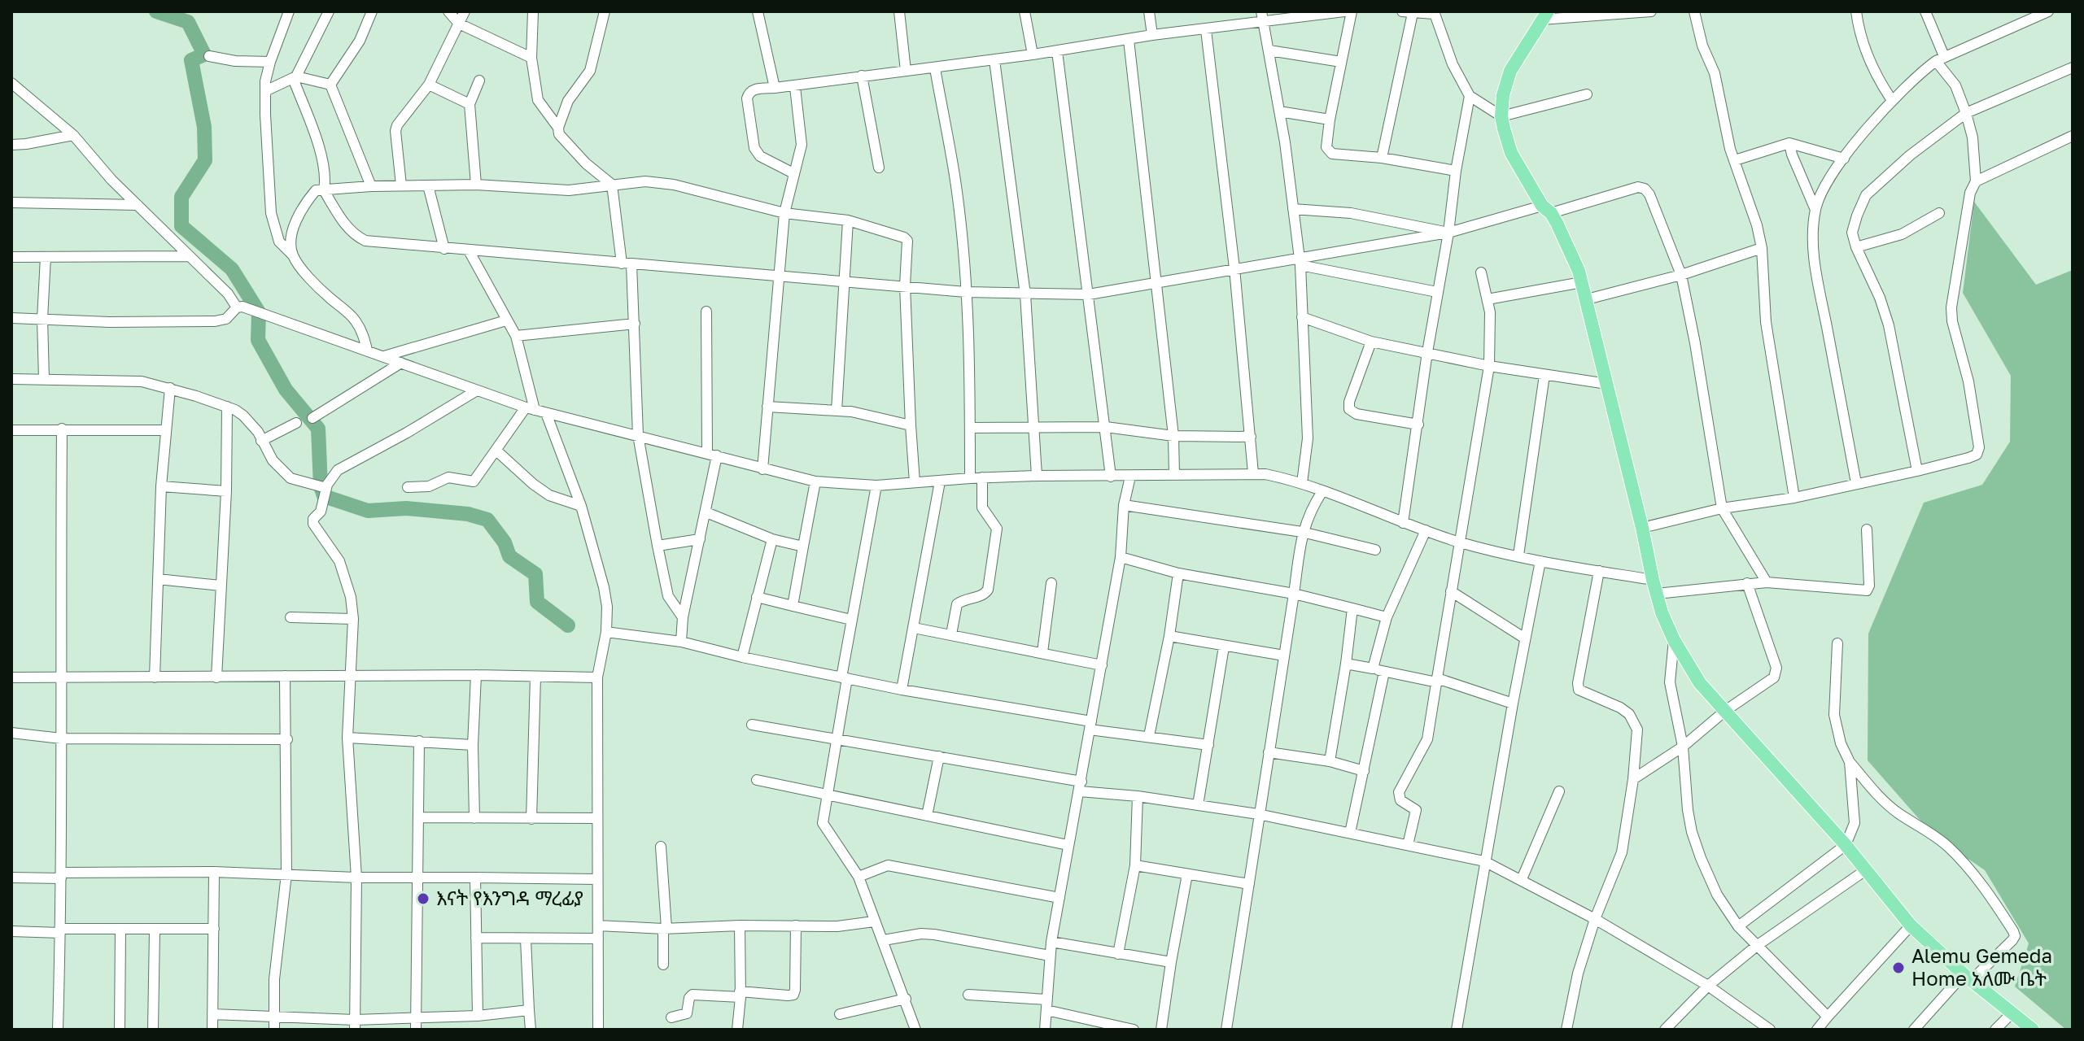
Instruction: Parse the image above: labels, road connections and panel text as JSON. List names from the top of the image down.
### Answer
{
  "places": ["እናት የእንግዳ ማረፊያ", "Alemu Gemeda Home አለሙ ቤት"]
}
